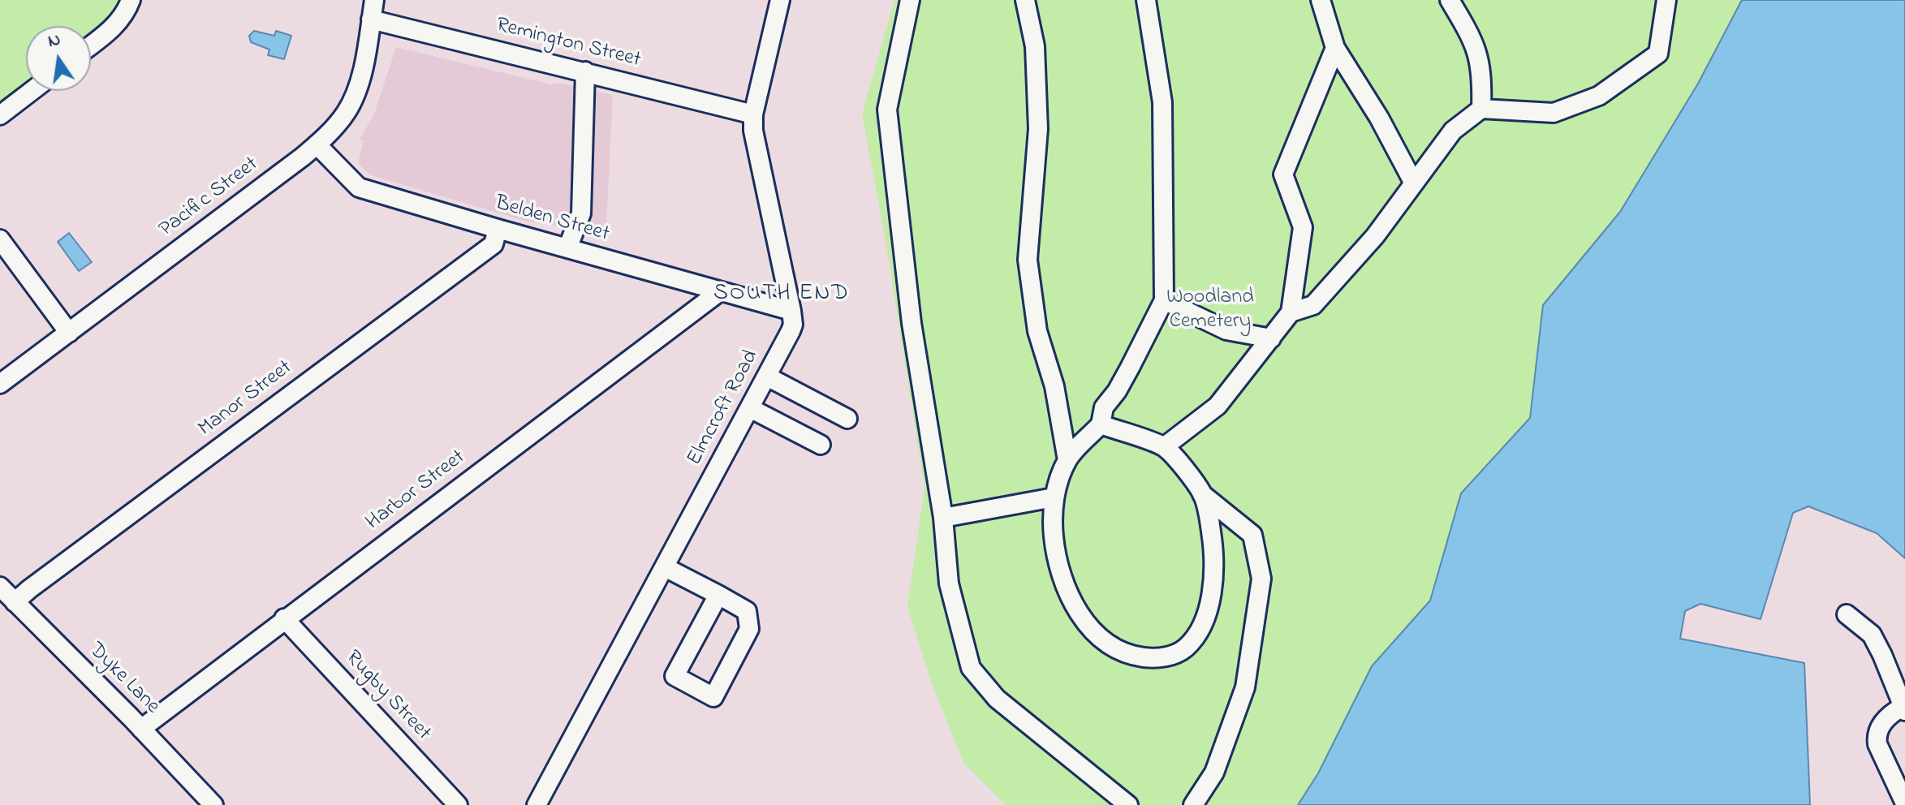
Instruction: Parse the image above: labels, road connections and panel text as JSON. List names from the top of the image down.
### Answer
{
  "streets": {
    "street": [
      "Remington Street",
      "Pacific Street",
      "Belden Street",
      "Manor Street",
      "Elmcroft Road",
      "Harbor Street",
      "Dyke Lane",
      "Rugby Street"
    ]
  },
  "crossings": [
    ["Remington Street", "Pacific Street"],
    ["Remington Street", "Elmcroft Road"],
    ["Pacific Street", "Belden Street"],
    ["Belden Street", "Manor Street"],
    ["Belden Street", "Elmcroft Road"],
    ["Belden Street", "Harbor Street"],
    ["Manor Street", "Dyke Lane"],
    ["Harbor Street", "Dyke Lane"],
    ["Harbor Street", "Rugby Street"]
  ],
  "districts": ["SOUTH END"],
  "parks": ["Woodland Cemetery"],
  "north": "top"
}
